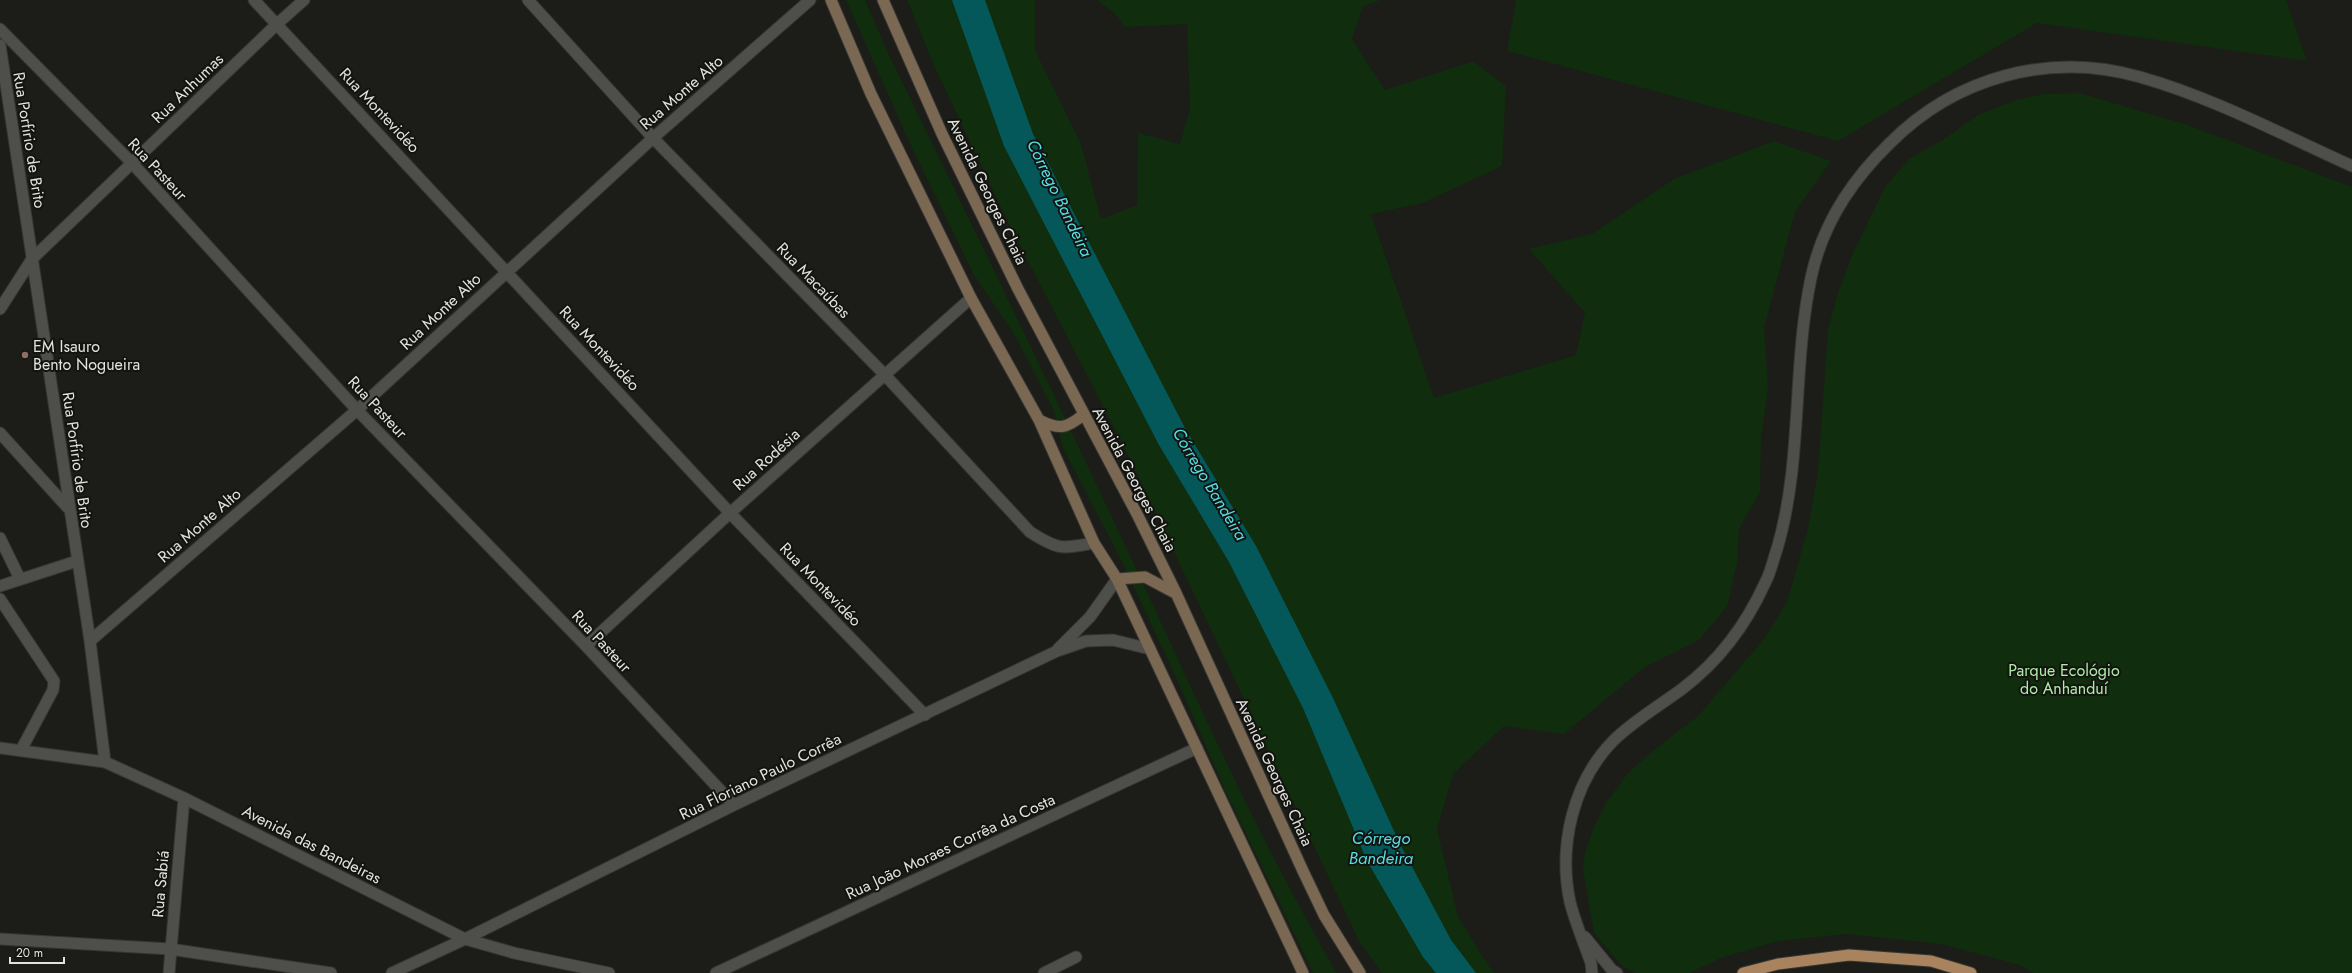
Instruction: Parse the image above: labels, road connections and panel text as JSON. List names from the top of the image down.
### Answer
{
  "streets": {
    "main road": ["Avenida Georges Chaia"],
    "street": [
      "Rua Anhumas",
      "Rua Monte Alto",
      "Rua Montevidéo",
      "Rua Porfírio de Brito",
      "Rua Pasteur",
      "Rua Macaúbas",
      "Rua Rodésia",
      "Rua Floriano Paulo Corrêa",
      "Avenida das Bandeiras",
      "Rua João Moraes Corrêa da Costa",
      "Rua Sabiá"
    ]
  },
  "crossings": [
    ["Rua Anhumas", "Rua Montevidéo"],
    ["Rua Anhumas", "Rua Porfírio de Brito"],
    ["Rua Anhumas", "Rua Pasteur"],
    ["Rua Monte Alto", "Rua Montevidéo"],
    ["Rua Monte Alto", "Rua Porfírio de Brito"],
    ["Rua Monte Alto", "Rua Pasteur"],
    ["Rua Monte Alto", "Rua Macaúbas"],
    ["Rua Montevidéo", "Rua Rodésia"],
    ["Rua Montevidéo", "Rua Floriano Paulo Corrêa"],
    ["Rua Porfírio de Brito", "Avenida das Bandeiras"],
    ["Rua Pasteur", "Rua Rodésia"],
    ["Rua Pasteur", "Rua Floriano Paulo Corrêa"],
    ["Rua Macaúbas", "Rua Rodésia"],
    ["Rua Floriano Paulo Corrêa", "Avenida das Bandeiras"],
    ["Avenida das Bandeiras", "Rua Sabiá"]
  ],
  "water": ["Córrego Bandeira"],
  "parks": ["Parque Ecológio do Anhanduí"],
  "places": ["EM Isauro Bento Nogueira"],
  "scale_bar": "20 m"
}
